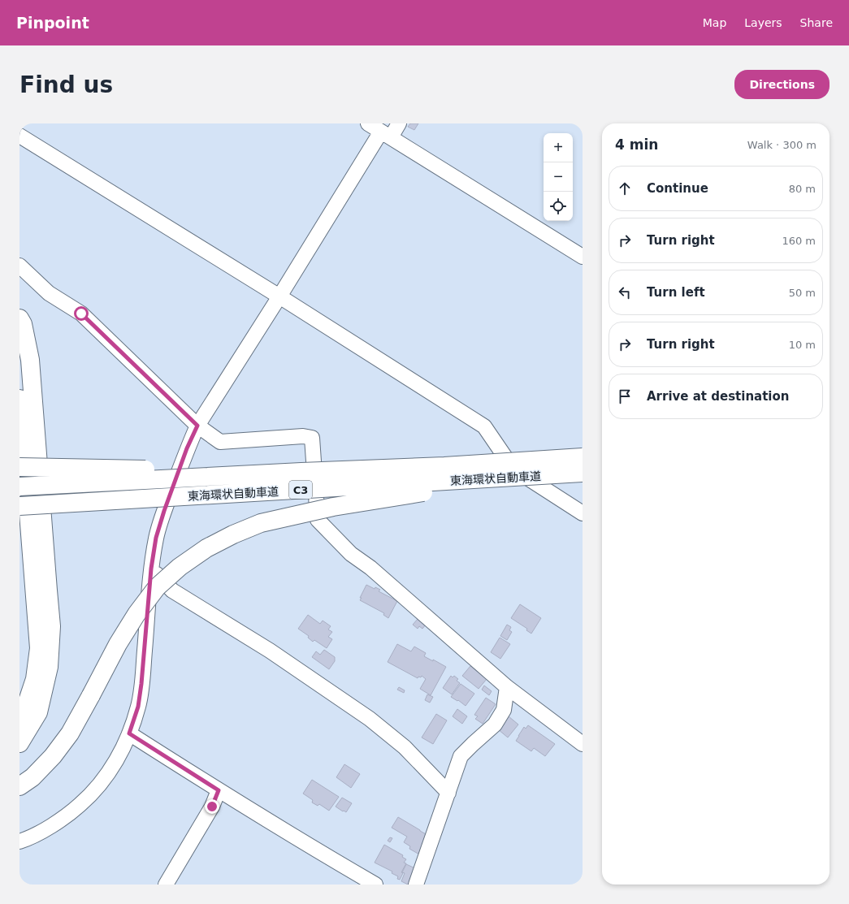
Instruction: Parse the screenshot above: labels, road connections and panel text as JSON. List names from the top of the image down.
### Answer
{
  "streets": {
    "highway": ["東海環状自動車道", "C3"]
  },
  "page": {
    "header": "Pinpoint",
    "nav": ["Map", "Layers", "Share"],
    "buttons": "Directions",
    "title": "Find us",
    "heading": ["4 min", "Walk · 300 m"],
    "map_buttons": ["+", "−"],
    "list": [
      ["Continue", "80 m"],
      ["Turn right", "160 m"],
      ["Turn left", "50 m"],
      ["Turn right", "10 m"],
      "Arrive at destination"
    ]
  }
}
